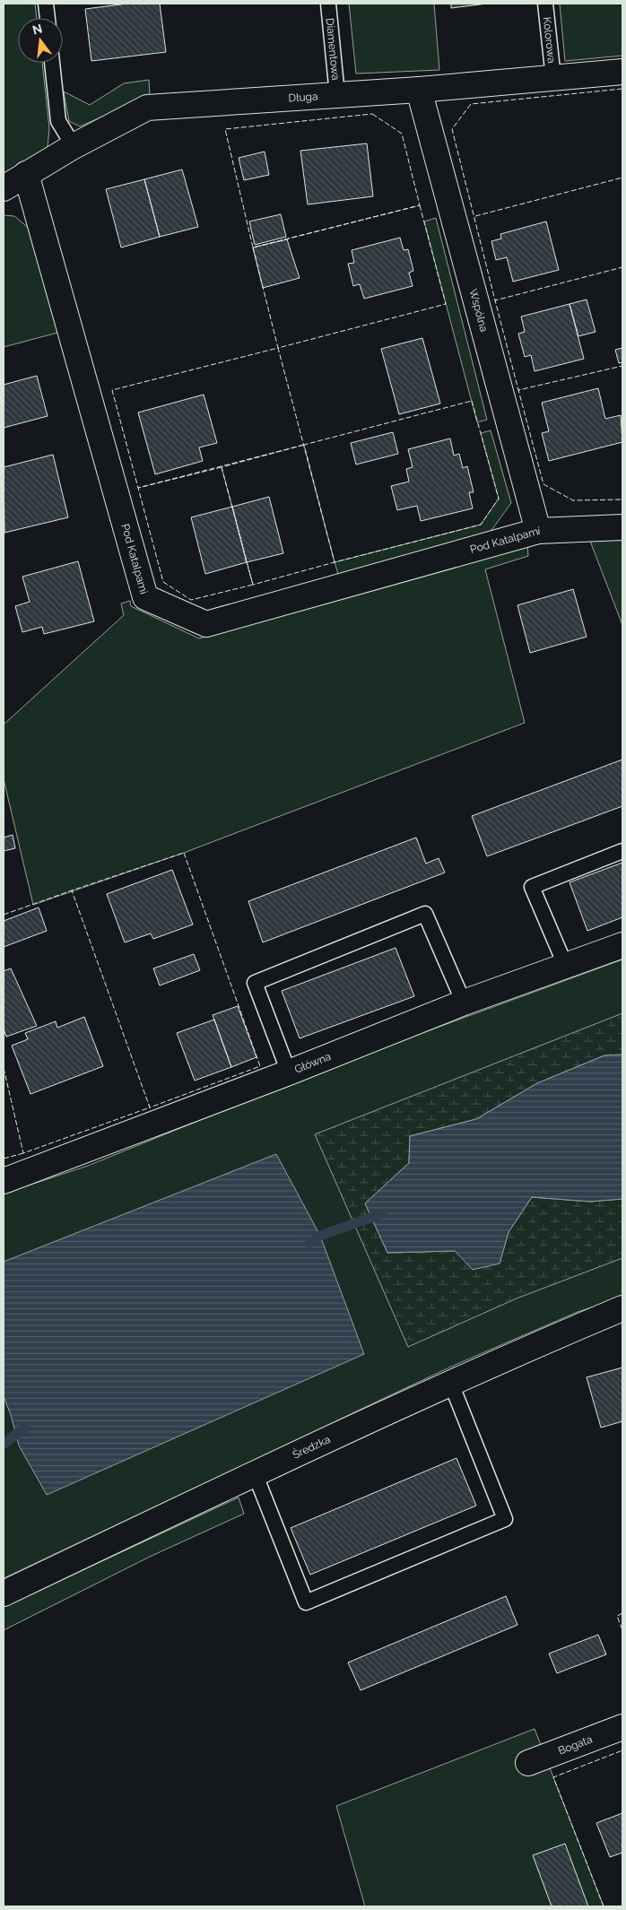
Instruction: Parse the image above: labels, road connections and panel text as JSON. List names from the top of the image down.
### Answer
{
  "streets": {
    "street": [
      "Długa",
      "Wspólna",
      "Pod Katalpami",
      "Główna",
      "Średzka",
      "Bogata"
    ],
    "lane": ["Kolorowa", "Diamentowa"]
  },
  "crossings": [
    ["Kolorowa", "Długa"],
    ["Diamentowa", "Długa"],
    ["Długa", "Wspólna"],
    ["Długa", "Pod Katalpami"],
    ["Wspólna", "Pod Katalpami"]
  ],
  "north": "top"
}
